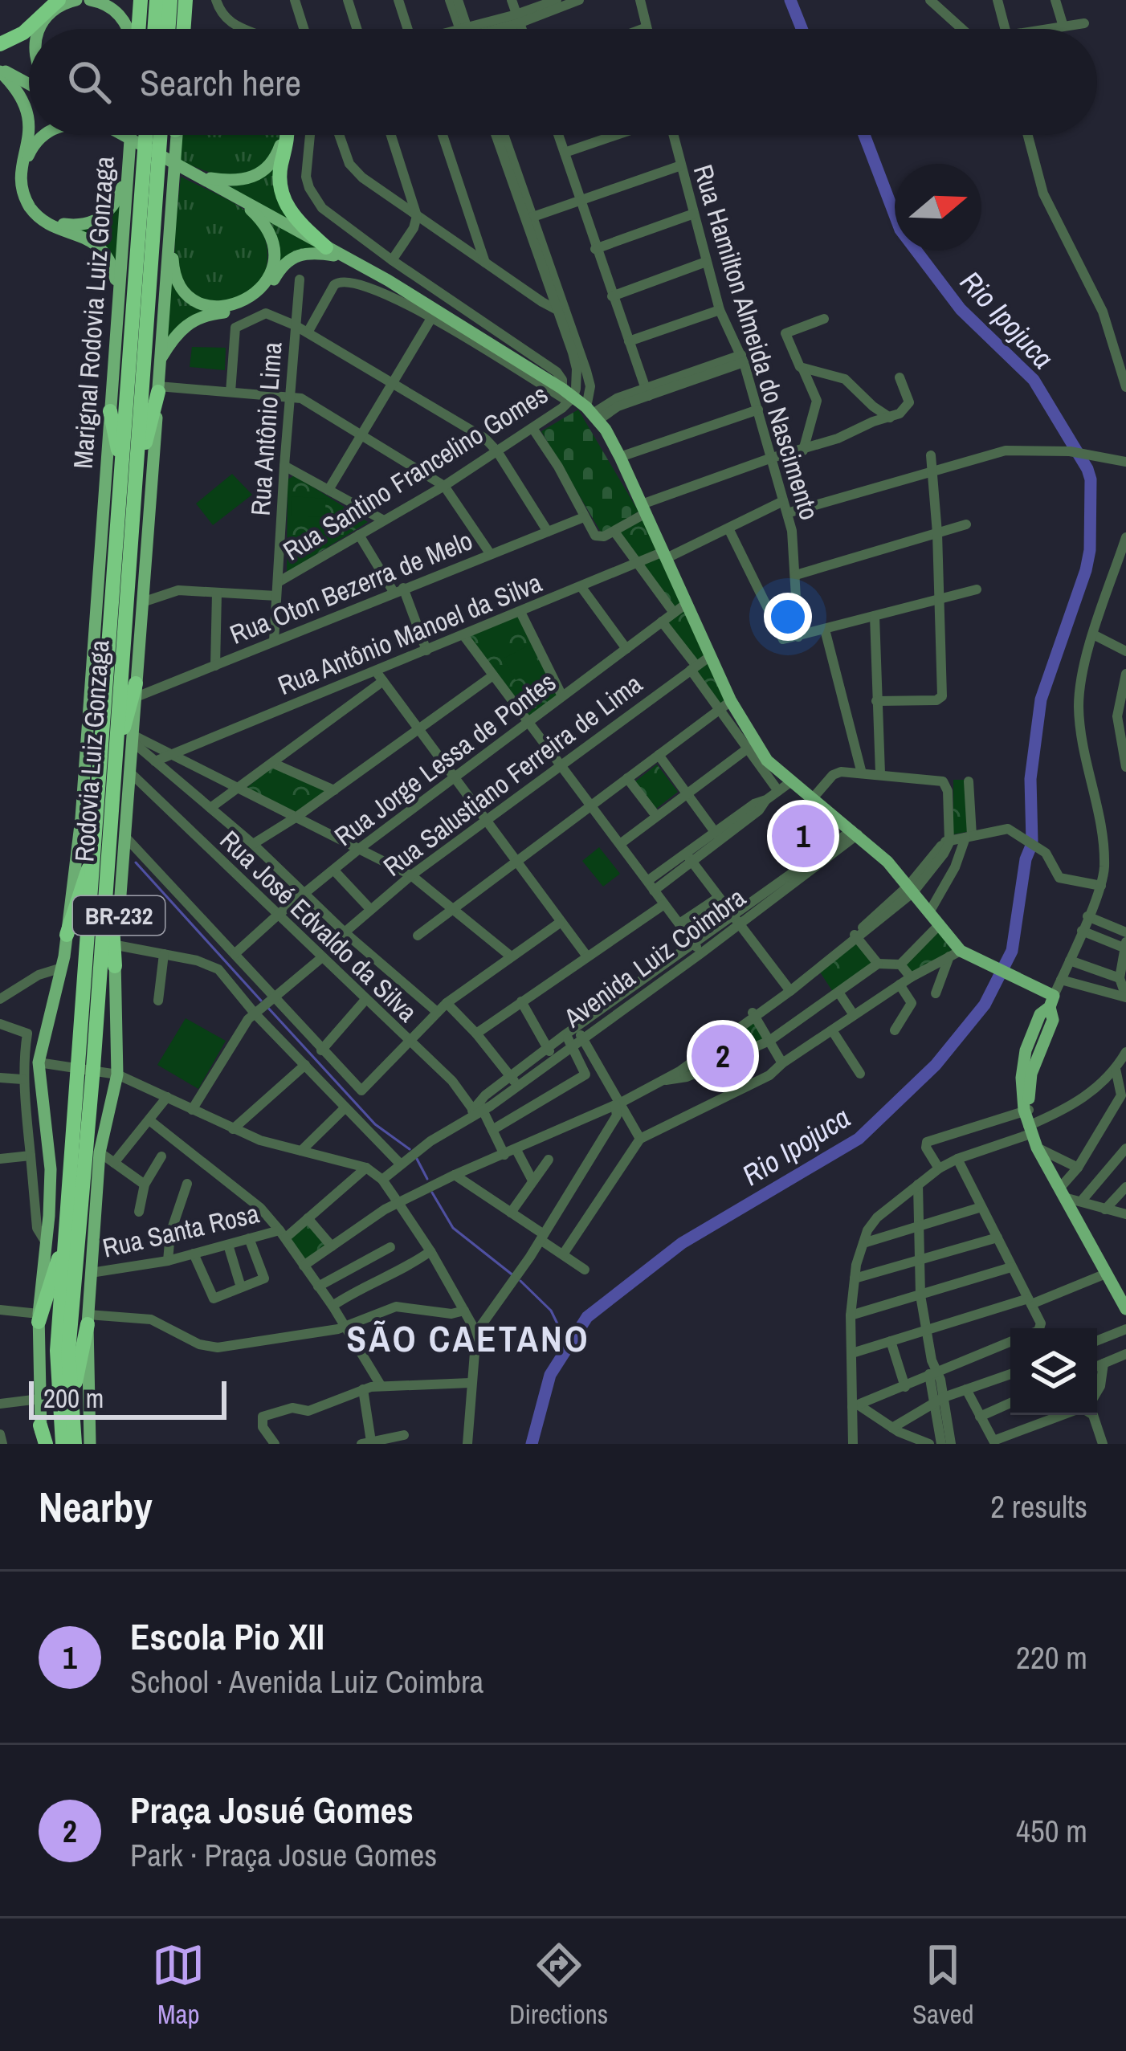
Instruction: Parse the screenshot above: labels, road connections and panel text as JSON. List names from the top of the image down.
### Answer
{
  "streets": {
    "highway": ["Rodovia Luiz Gonzaga", "BR-232"],
    "main road": ["Marignal Rodovia Luiz Gonzaga"],
    "street": [
      "Rua Hamilton Almeida do Nascimento",
      "Rua Antônio Lima",
      "Rua Santino Francelino Gomes",
      "Rua Oton Bezerra de Melo",
      "Rua Antônio Manoel da Silva",
      "Rua Jorge Lessa de Pontes",
      "Rua Salustiano Ferreira de Lima",
      "Rua José Edvaldo da Silva",
      "Avenida Luiz Coimbra",
      "Rua Santa Rosa"
    ]
  },
  "crossings": [
    ["Marignal Rodovia Luiz Gonzaga", "BR-232"],
    ["Rua Hamilton Almeida do Nascimento", "Rua Antônio Manoel da Silva"],
    ["Rua Antônio Lima", "Rua Santino Francelino Gomes"],
    ["Rua Antônio Lima", "Rua Oton Bezerra de Melo"],
    ["Rua Santino Francelino Gomes", "BR-232"],
    ["Rua Oton Bezerra de Melo", "BR-232"],
    ["Rodovia Luiz Gonzaga", "BR-232"],
    ["Rua Jorge Lessa de Pontes", "Rua José Edvaldo da Silva"],
    ["BR-232", "Rua José Edvaldo da Silva"],
    ["BR-232", "Rua Santa Rosa"],
    ["Rua José Edvaldo da Silva", "Avenida Luiz Coimbra"]
  ],
  "districts": ["SÃO CAETANO"],
  "water": ["Rio Ipojuca"],
  "scale_bar": "200 m",
  "north": "right",
  "page": {
    "search": "Search here",
    "pins": ["1", "2"],
    "scale": "200 m",
    "heading": ["Nearby", "2 results"],
    "list": [
      {
        "mark": "1",
        "name": "Escola Pio XII",
        "note": "School · Avenida Luiz Coimbra",
        "value": "220 m"
      },
      {
        "mark": "2",
        "name": "Praça Josué Gomes",
        "note": "Park · Praça Josue Gomes",
        "value": "450 m"
      }
    ],
    "nav": ["Map", "Directions", "Saved"]
  }
}
